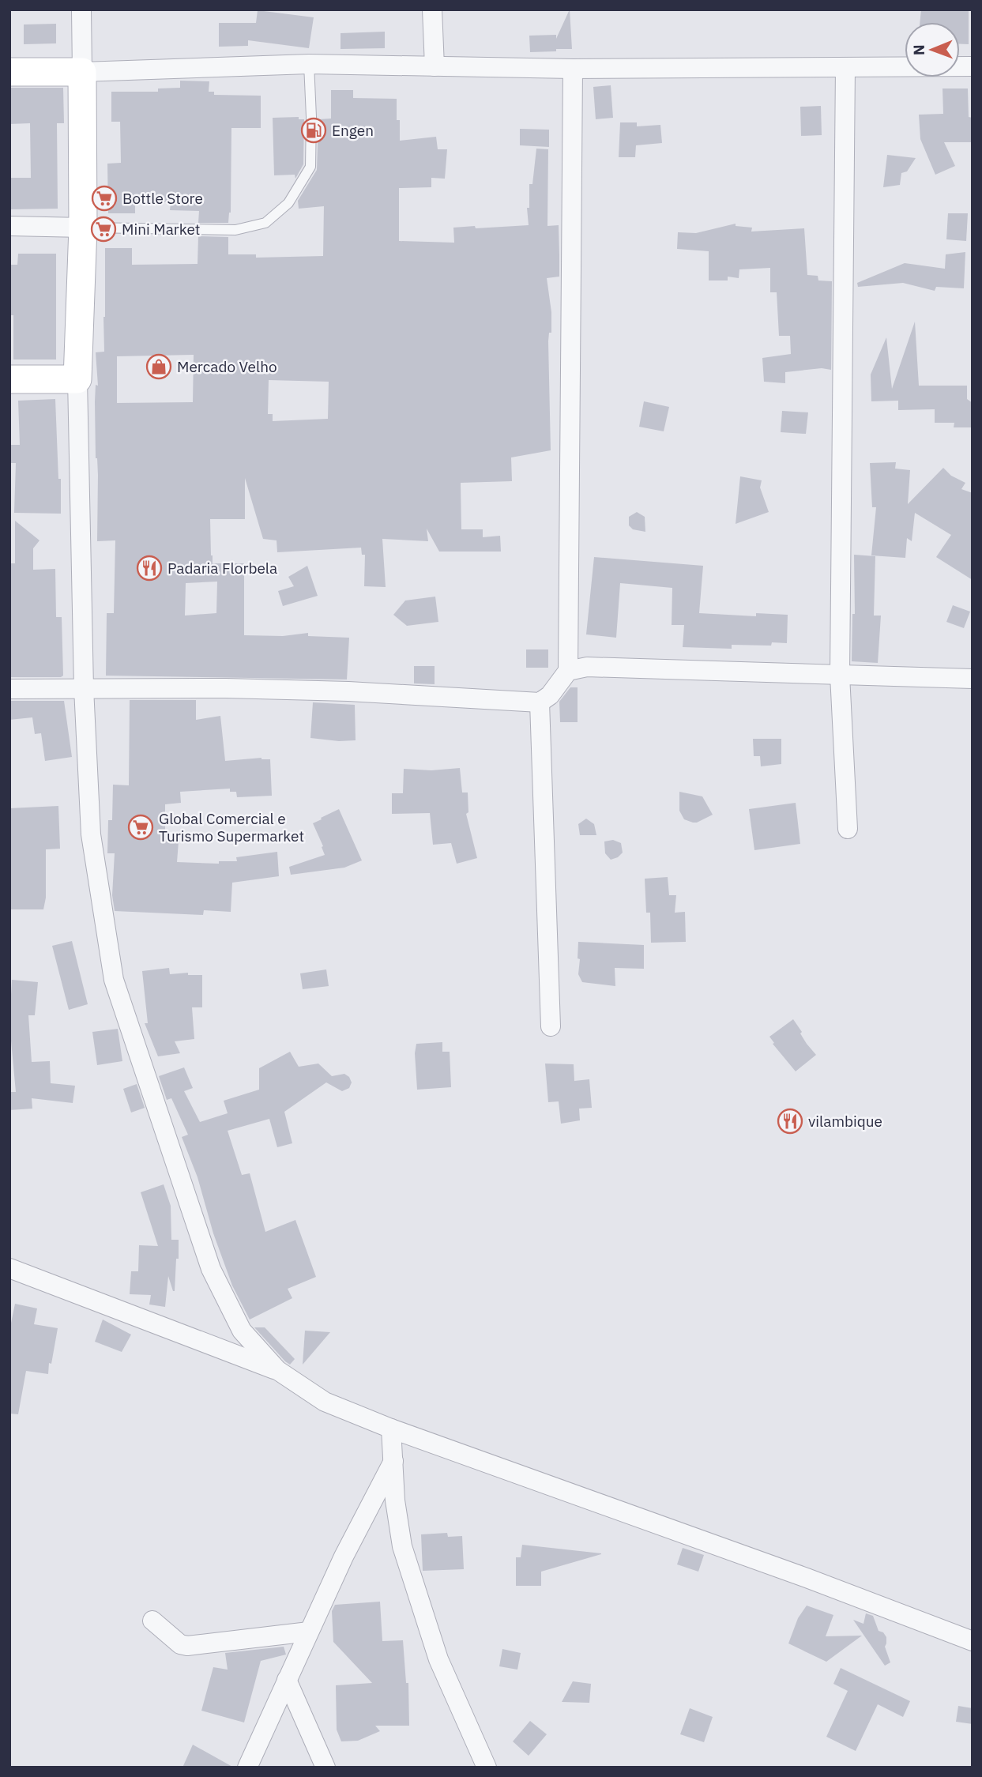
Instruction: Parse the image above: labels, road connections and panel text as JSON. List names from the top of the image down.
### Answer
{
  "places": {
    "fuel station": ["Engen"],
    "supermarket": ["Bottle Store", "Mini Market", "Global Comercial e Turismo Supermarket"],
    "shop": ["Mercado Velho"],
    "restaurant": ["Padaria Florbela", "vilambique"]
  },
  "north": "left"
}
